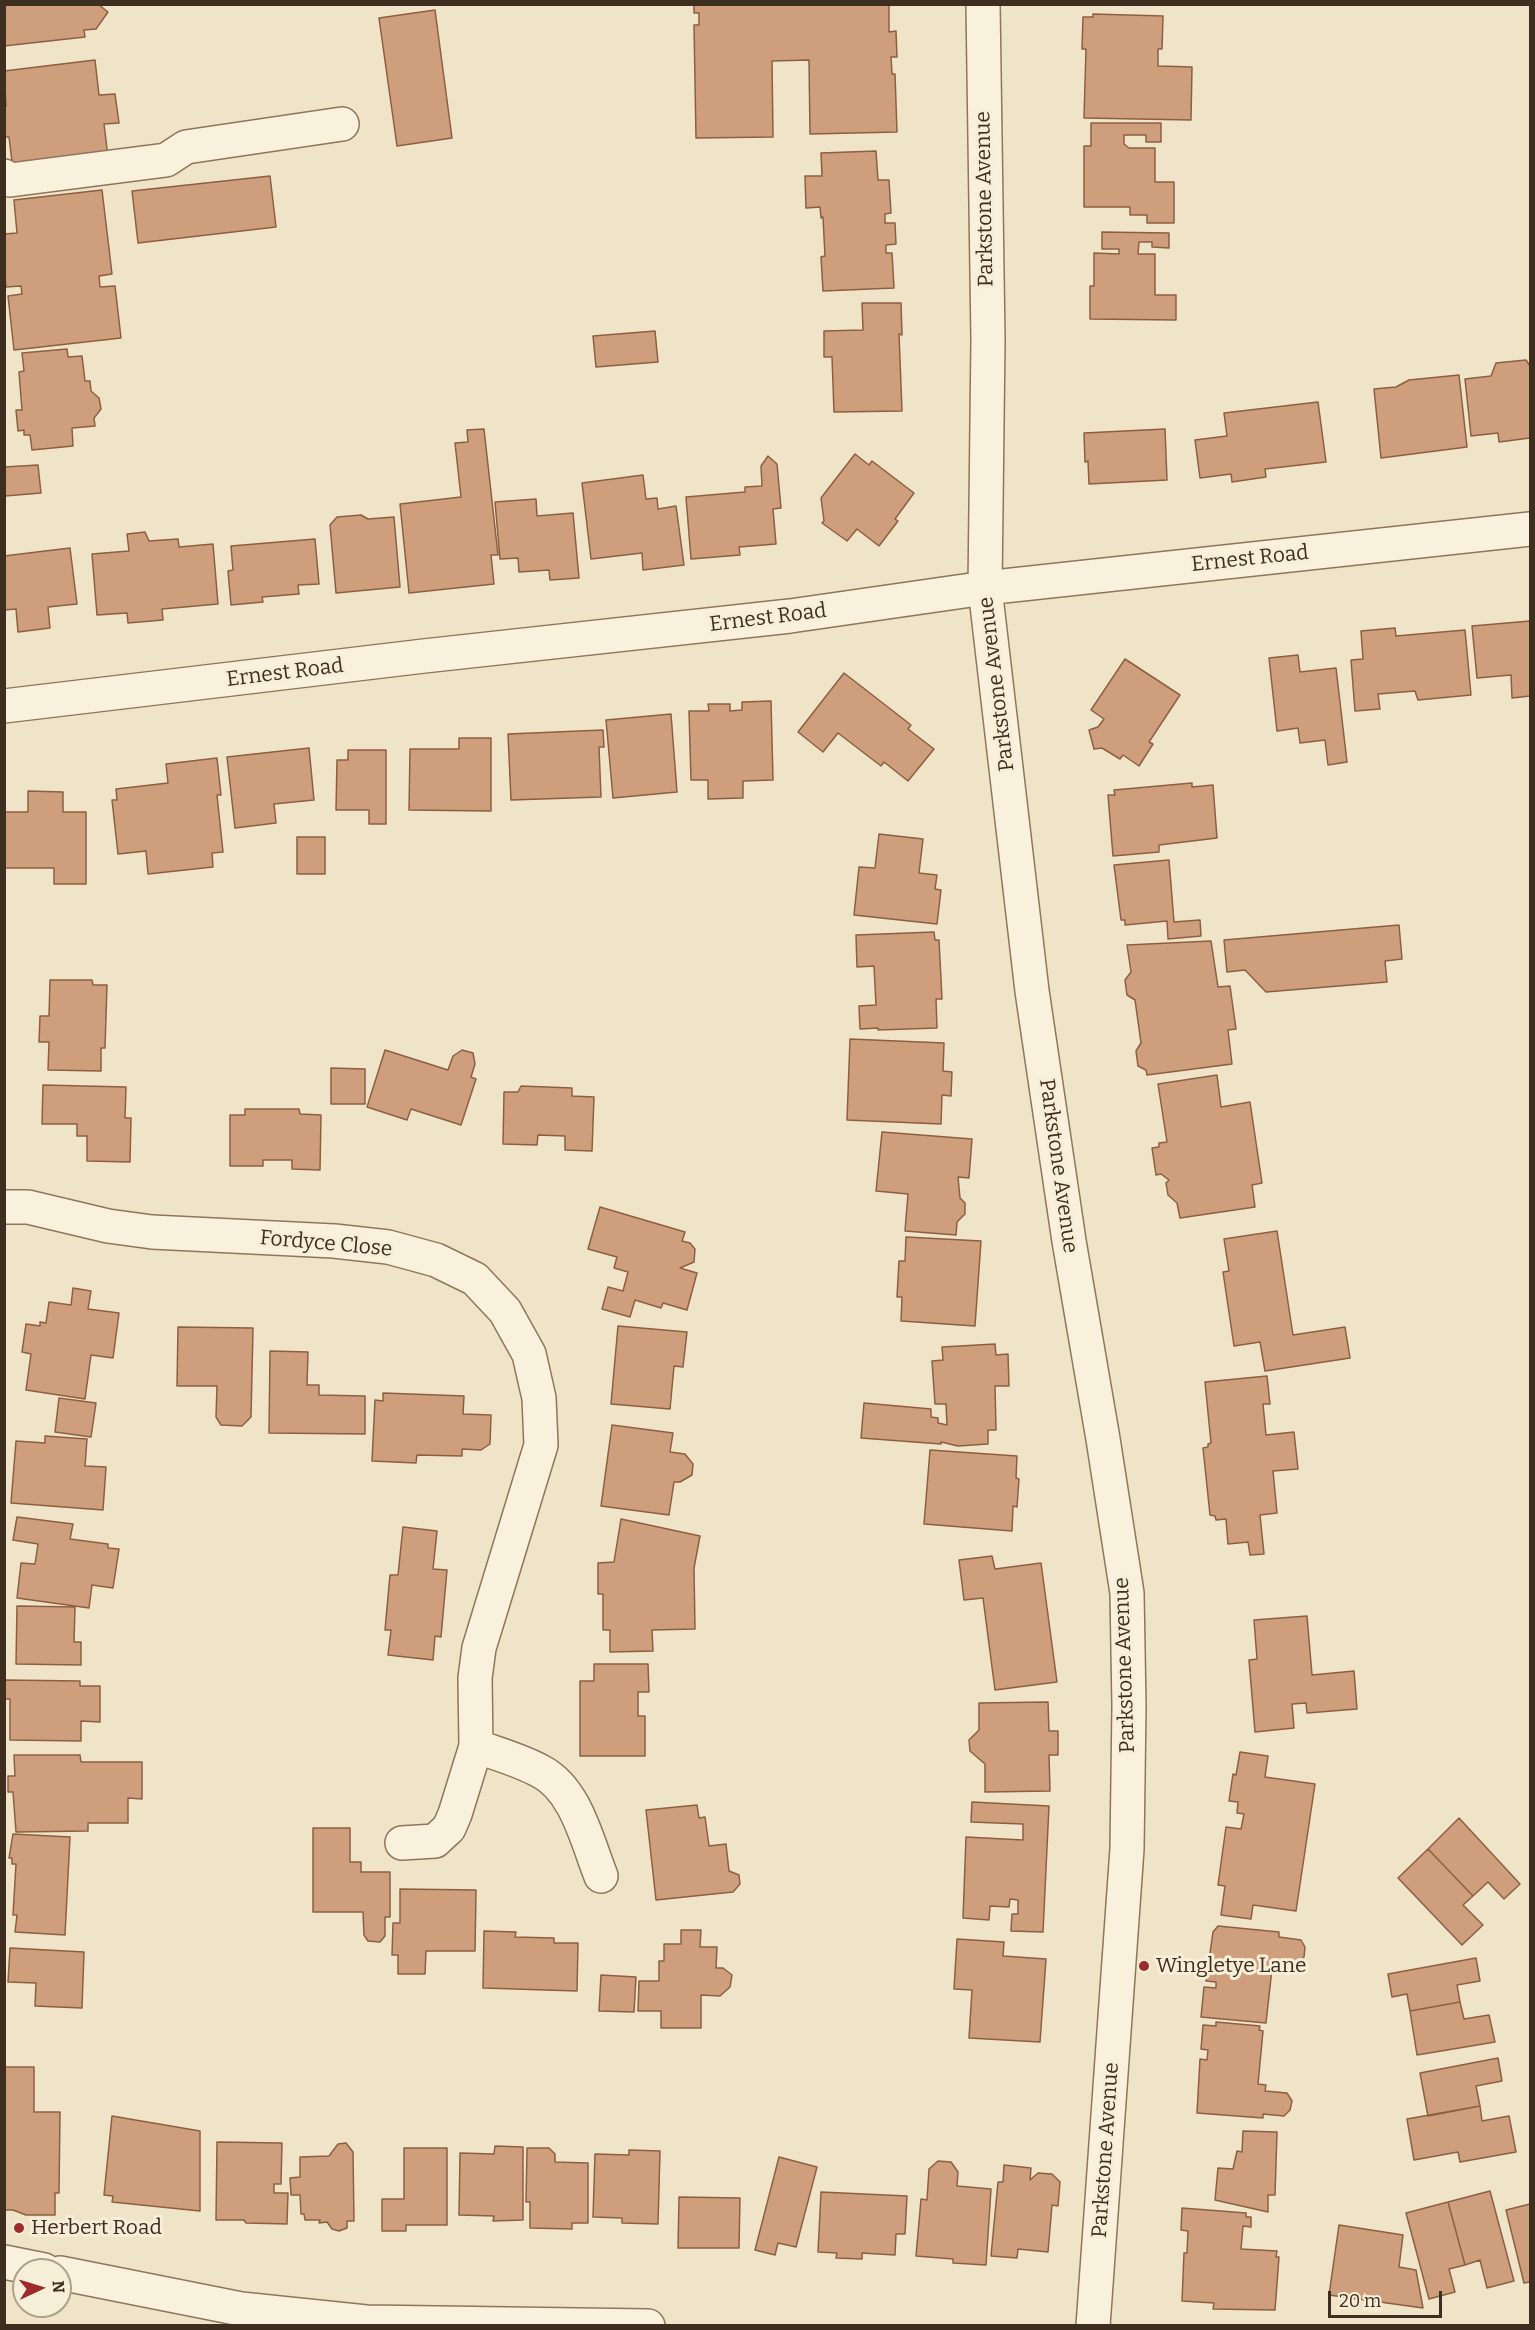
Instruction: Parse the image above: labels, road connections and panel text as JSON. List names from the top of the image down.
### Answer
{
  "streets": {
    "street": ["Parkstone Avenue", "Ernest Road", "Fordyce Close"]
  },
  "crossings": [
    ["Parkstone Avenue", "Ernest Road"]
  ],
  "places": ["Wingletye Lane", "Herbert Road"],
  "scale_bar": "20 m",
  "north": "right"
}
